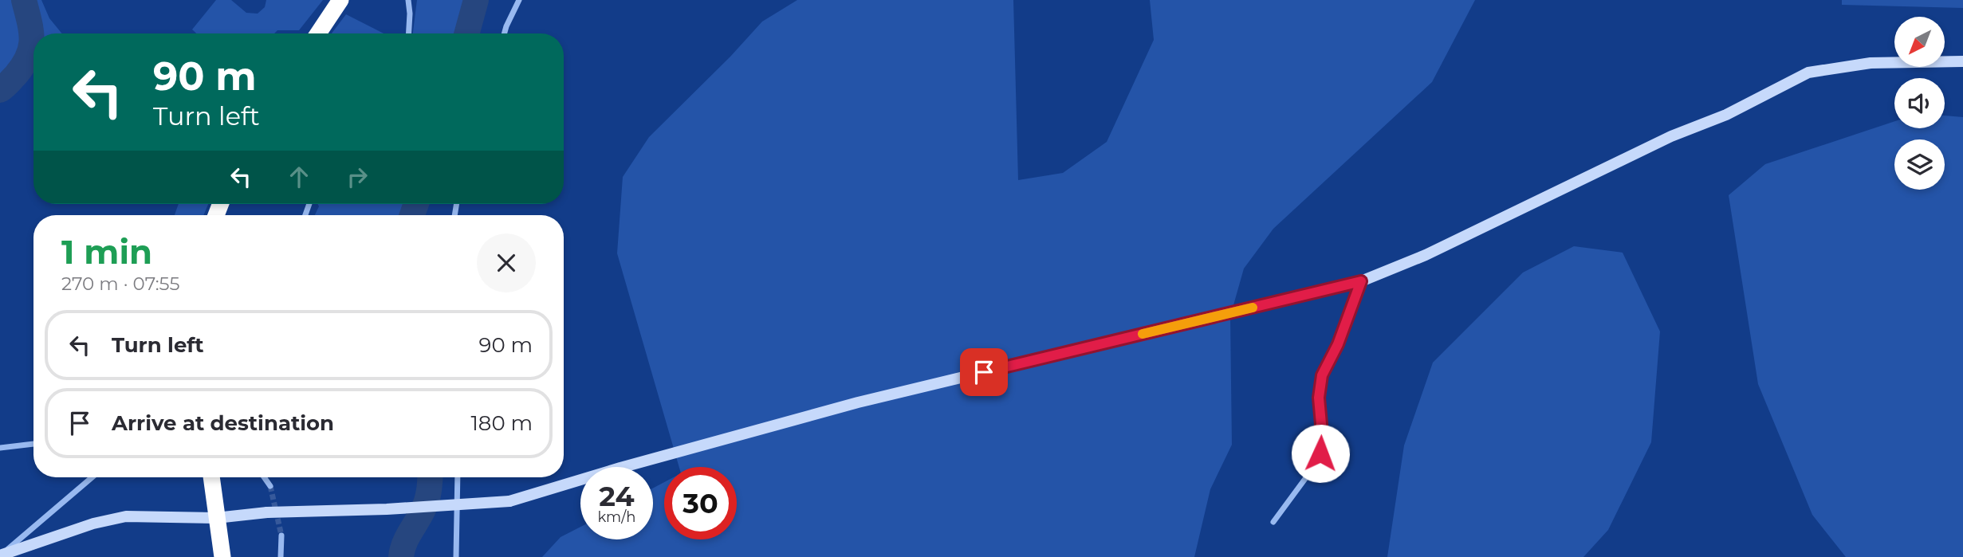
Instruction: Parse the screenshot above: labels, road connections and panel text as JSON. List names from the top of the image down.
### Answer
{
  "north": "bottom left",
  "page": {
    "turn": ["90 m", "Turn left"],
    "heading": ["1 min", "270 m · 07:55"],
    "list": [
      {
        "name": "Turn left",
        "value": "90 m"
      },
      {
        "name": "Arrive at destination",
        "value": "180 m"
      }
    ],
    "speed": "24 km/h",
    "limit": "30"
  }
}
